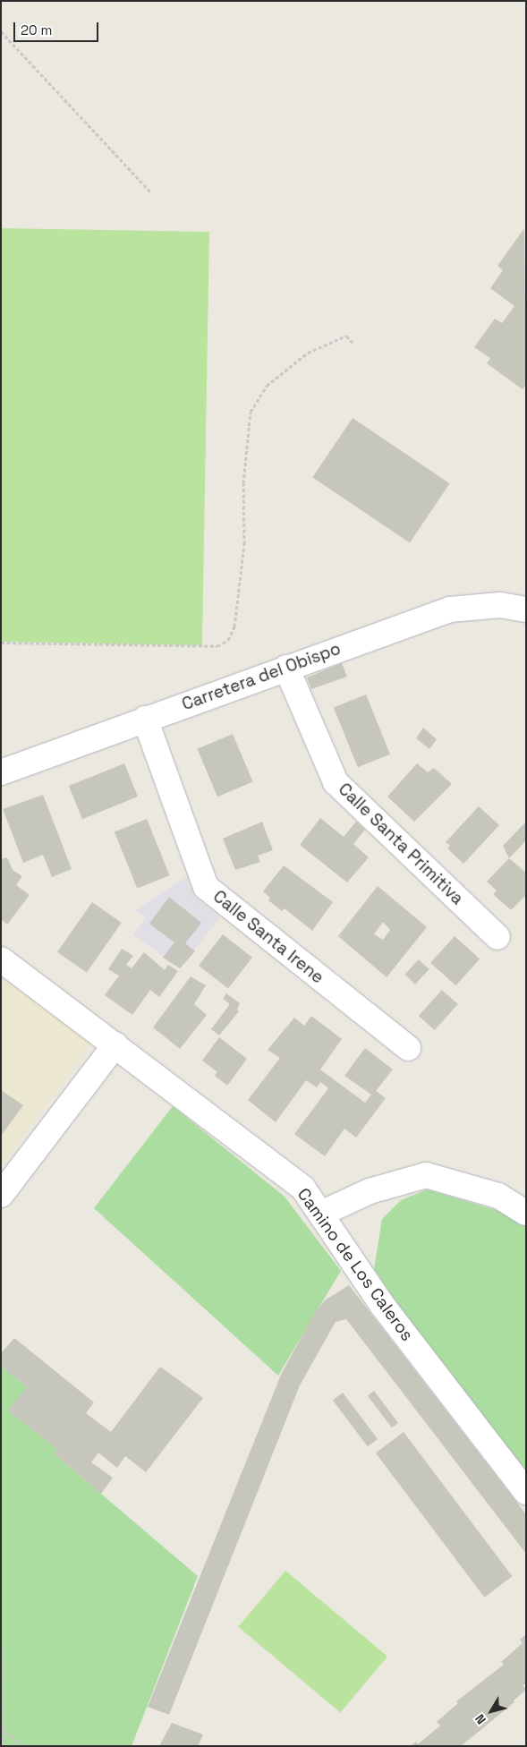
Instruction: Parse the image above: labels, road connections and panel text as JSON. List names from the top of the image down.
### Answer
{
  "streets": {
    "street": [
      "Carretera del Obispo",
      "Calle Santa Primitiva",
      "Calle Santa Irene",
      "Camino de Los Caleros"
    ]
  },
  "crossings": [
    ["Carretera del Obispo", "Calle Santa Primitiva"],
    ["Carretera del Obispo", "Calle Santa Irene"]
  ],
  "scale_bar": "20 m",
  "north": "bottom left"
}
